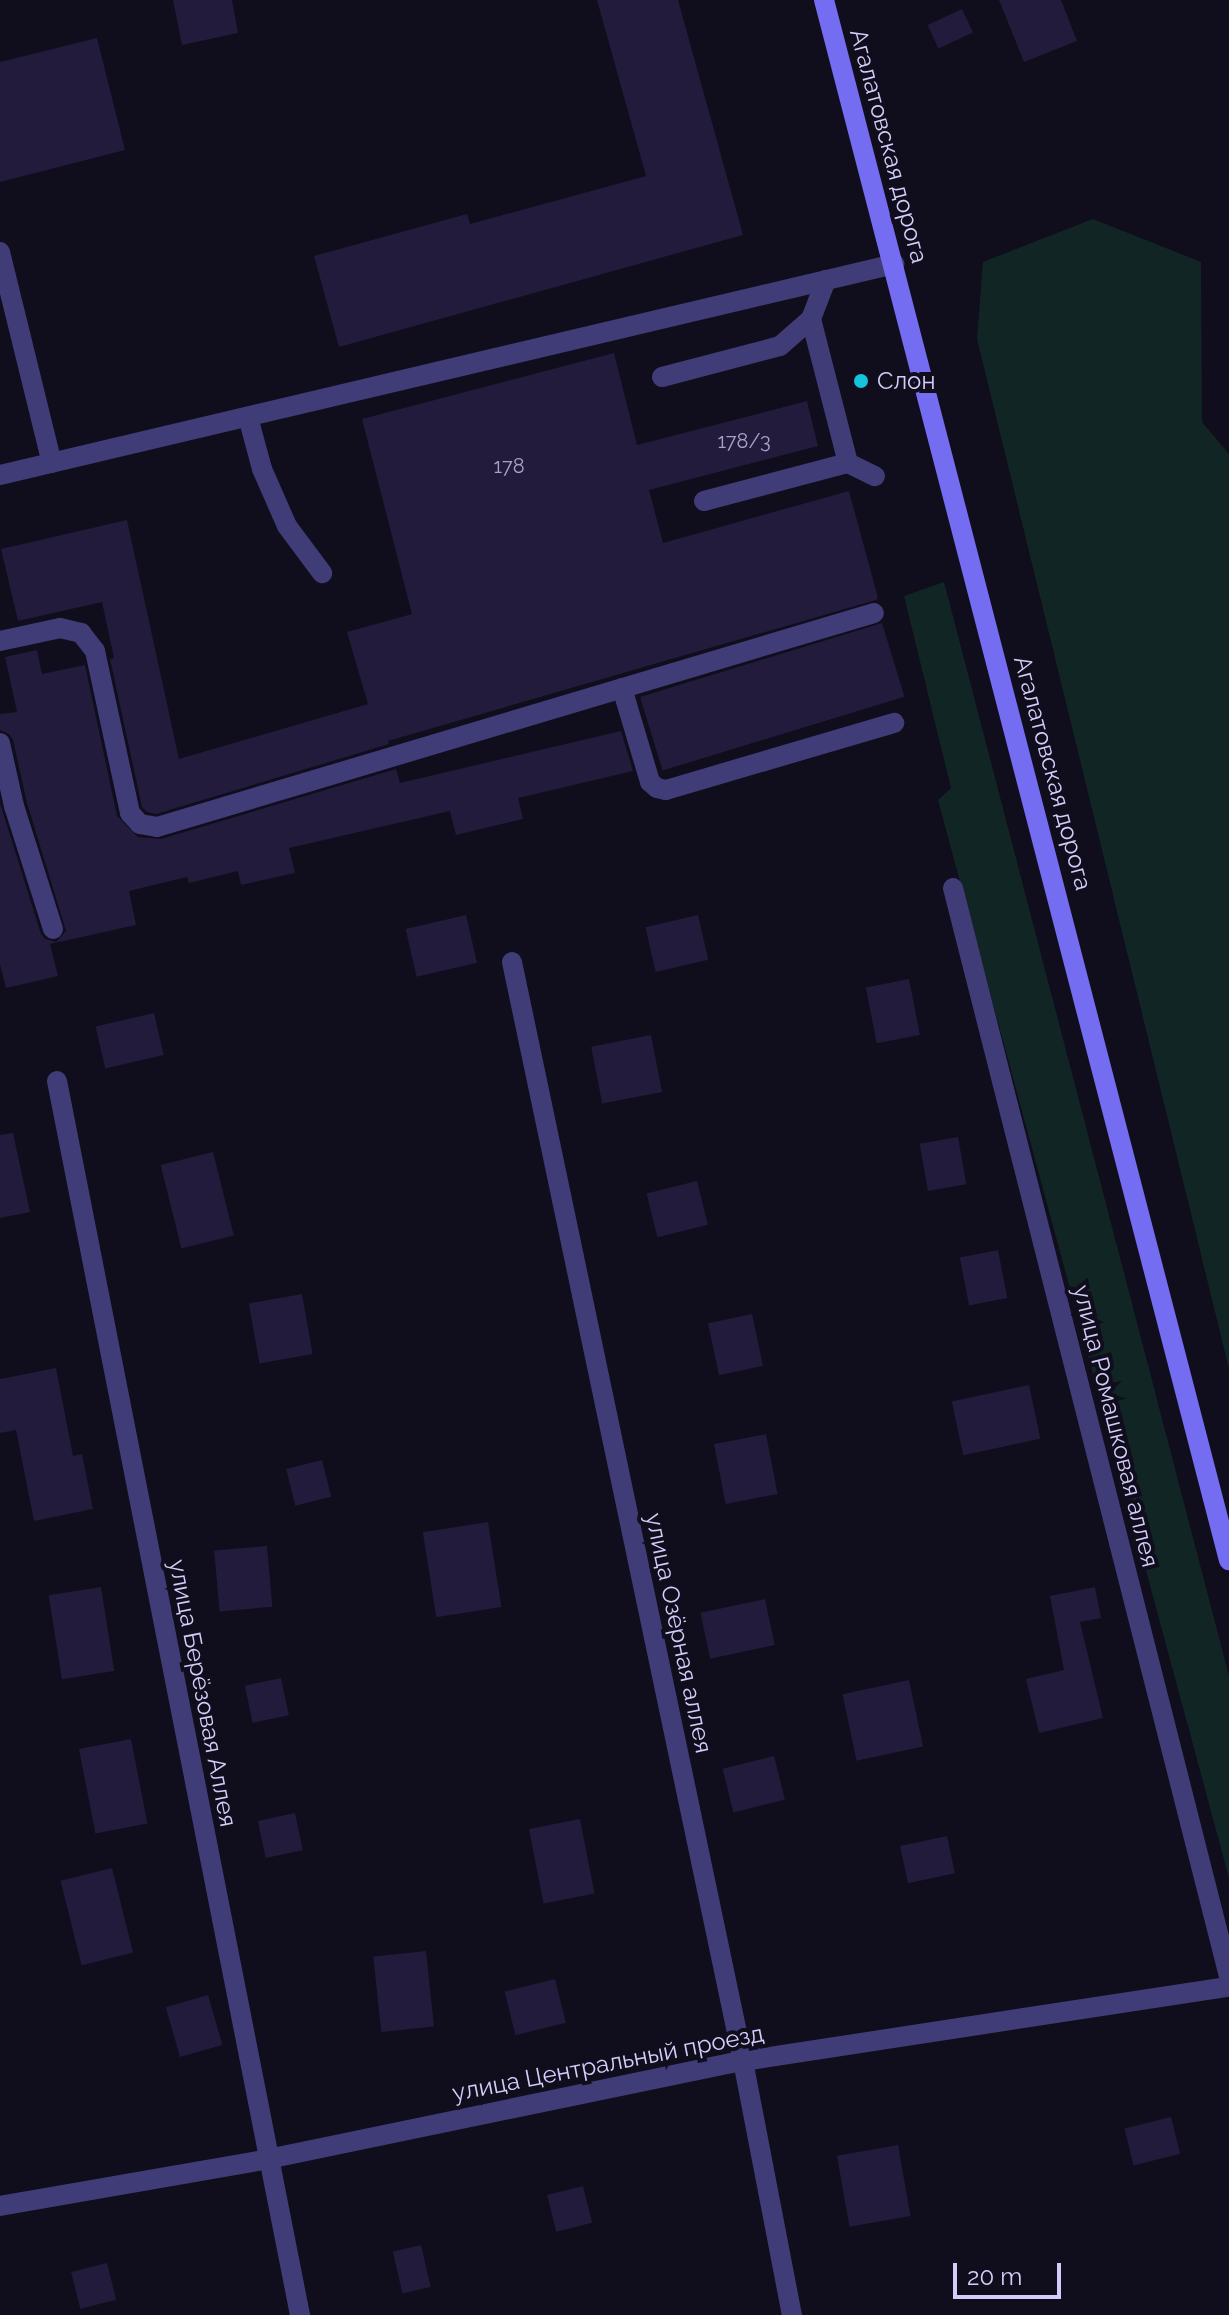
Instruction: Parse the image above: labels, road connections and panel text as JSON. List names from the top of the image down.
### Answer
{
  "streets": {
    "main road": ["Агалатовская дорога"],
    "street": [
      "улица Ромашковая аллея",
      "улица Озёрная аллея",
      "улица Берёзовая Аллея",
      "улица Центральный проезд"
    ]
  },
  "crossings": [
    ["улица Озёрная аллея", "улица Центральный проезд"],
    ["улица Берёзовая Аллея", "улица Центральный проезд"]
  ],
  "places": ["Слон"],
  "house_numbers": ["178/3", "178"],
  "scale_bar": "20 m"
}
